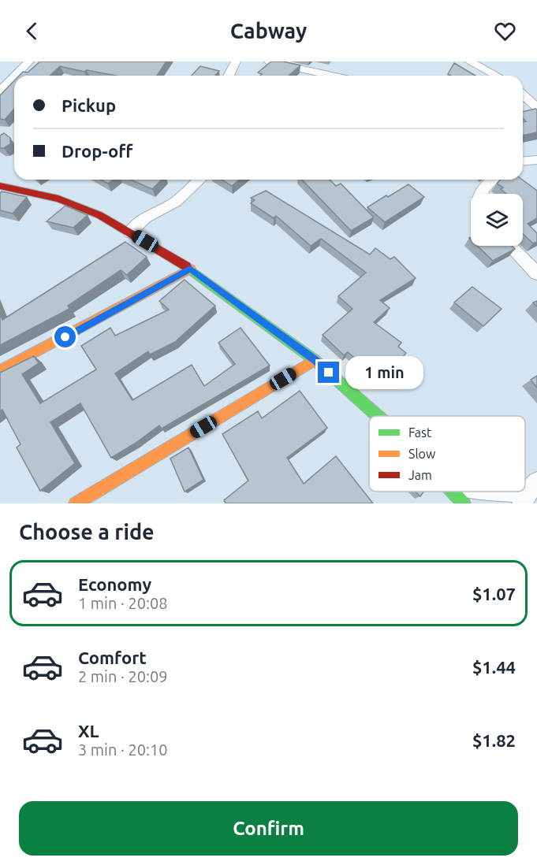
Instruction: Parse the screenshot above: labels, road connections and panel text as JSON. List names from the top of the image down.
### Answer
{
  "legend": ["Fast", "Slow", "Jam"],
  "page": {
    "header": "Cabway",
    "banner": ["Pickup", "Drop-off"],
    "bubble": "1 min",
    "heading": "Choose a ride",
    "list": [
      {
        "name": "Economy",
        "note": "1 min · 20:08",
        "value": "$1.07"
      },
      {
        "name": "Comfort",
        "note": "2 min · 20:09",
        "value": "$1.44"
      },
      {
        "name": "XL",
        "note": "3 min · 20:10",
        "value": "$1.82"
      }
    ],
    "buttons": "Confirm"
  }
}
